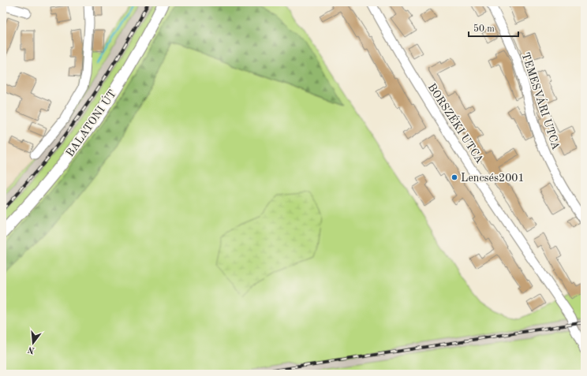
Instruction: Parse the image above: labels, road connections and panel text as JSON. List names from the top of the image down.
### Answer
{
  "streets": {
    "main road": ["BALATONI ÚT"],
    "street": ["TEMESVÁRI UTCA", "BORSZÉKI UTCA"]
  },
  "places": ["Lencsés2001"],
  "scale_bar": "50 m",
  "north": "bottom"
}
